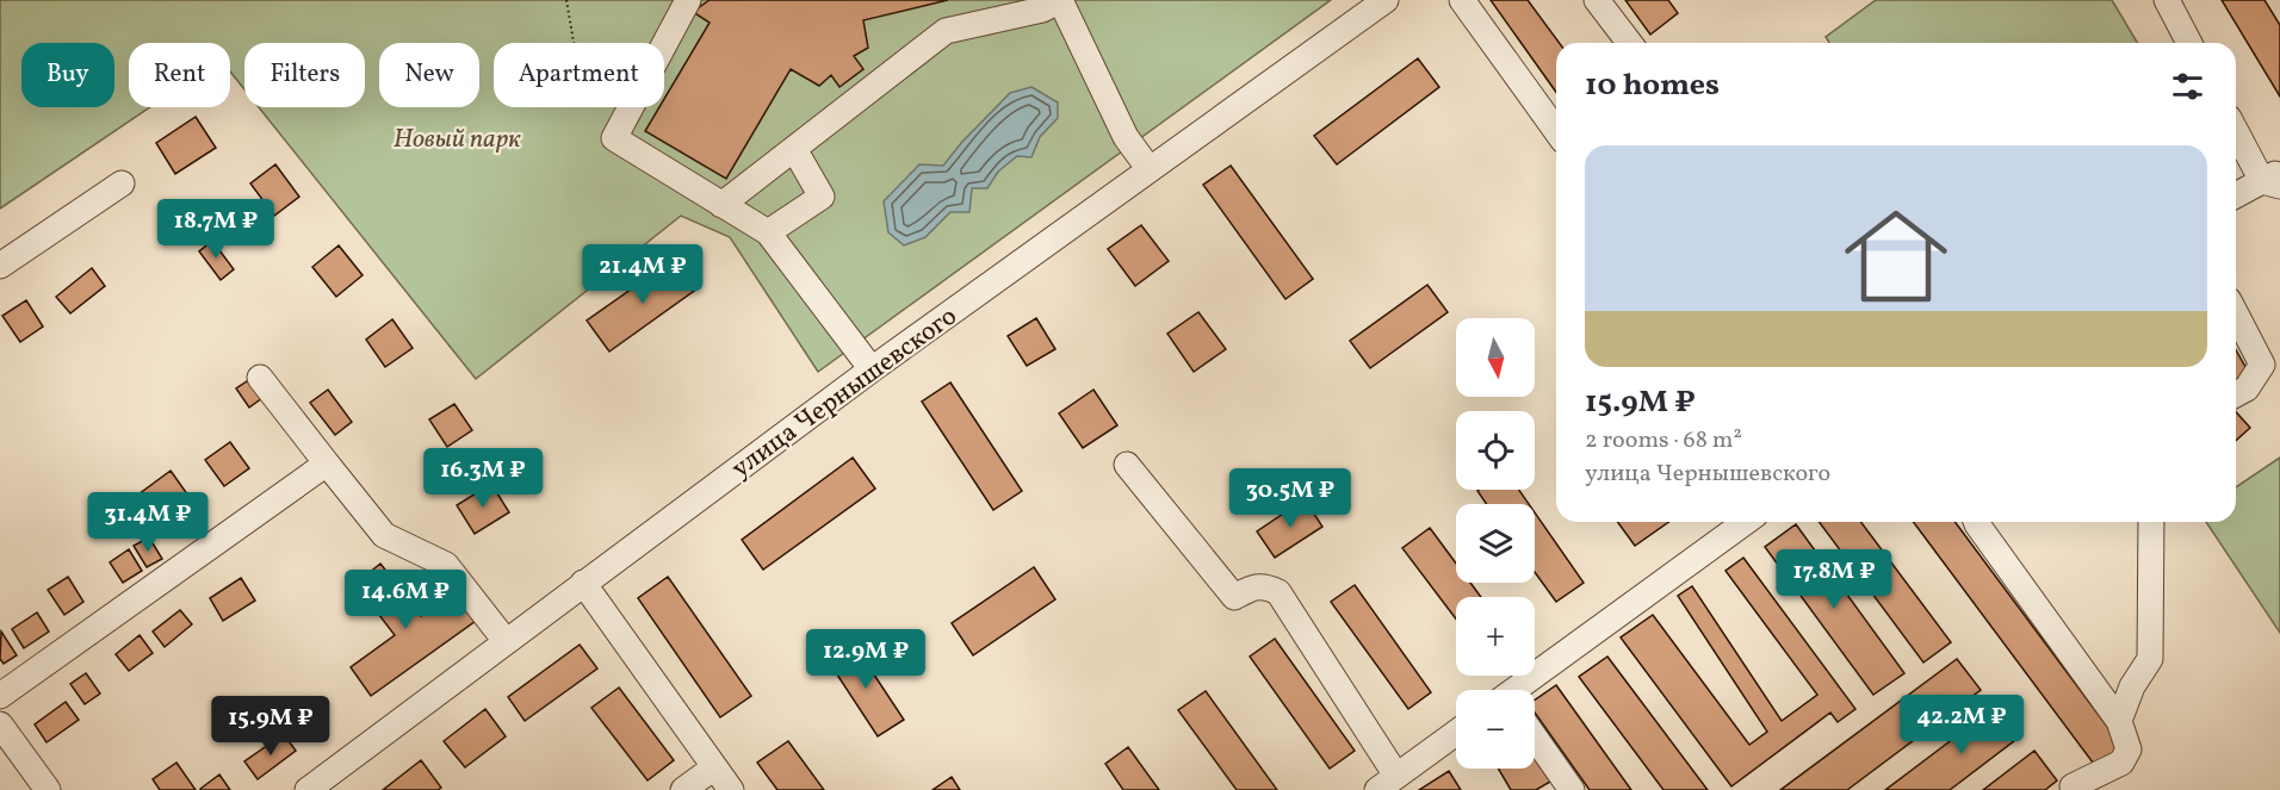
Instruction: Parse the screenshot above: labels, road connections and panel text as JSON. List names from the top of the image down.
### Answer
{
  "streets": {
    "street": ["улица Чернышевского"]
  },
  "parks": ["Новый парк"],
  "north": "bottom",
  "page": {
    "chip": [
      "Buy",
      "Rent",
      "Filters",
      "New",
      "Apartment"
    ],
    "heading": "10 homes",
    "list": [
      {
        "name": "15.9M ₽",
        "note": "2 rooms · 68 m² · улица Чернышевского"
      }
    ],
    "price": [
      "18.7M ₽",
      "21.4M ₽",
      "16.3M ₽",
      "30.5M ₽",
      "31.4M ₽",
      "17.8M ₽",
      "14.6M ₽",
      "12.9M ₽",
      "42.2M ₽",
      "15.9M ₽"
    ],
    "map_buttons": ["+", "−"]
  }
}
